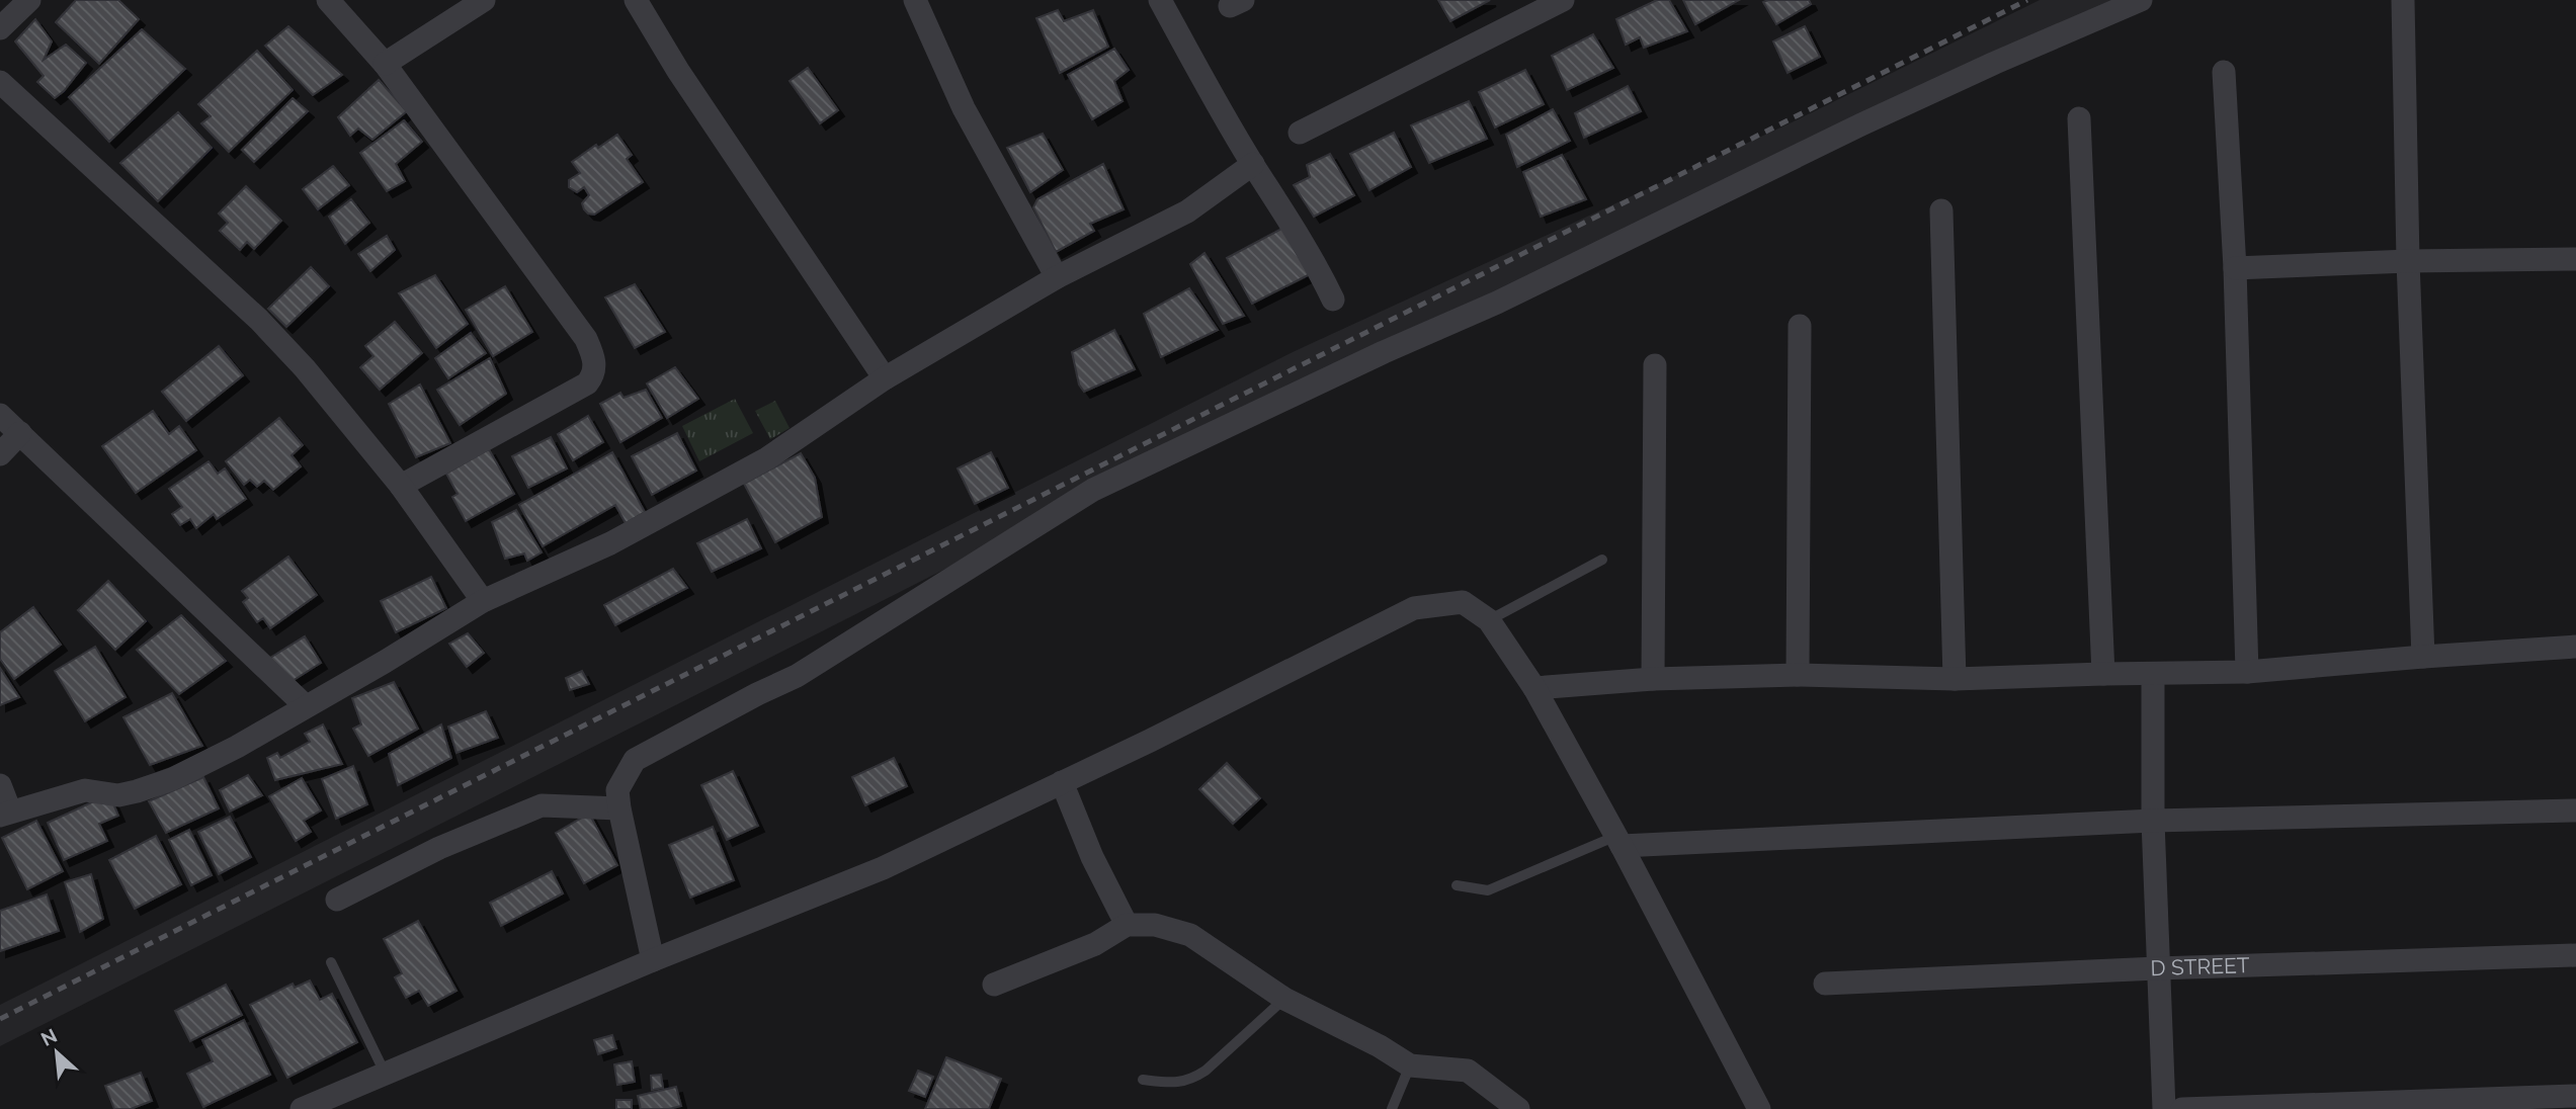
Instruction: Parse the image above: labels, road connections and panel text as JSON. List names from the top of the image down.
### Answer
{
  "streets": {
    "street": ["D STREET"]
  },
  "north": "top left"
}
